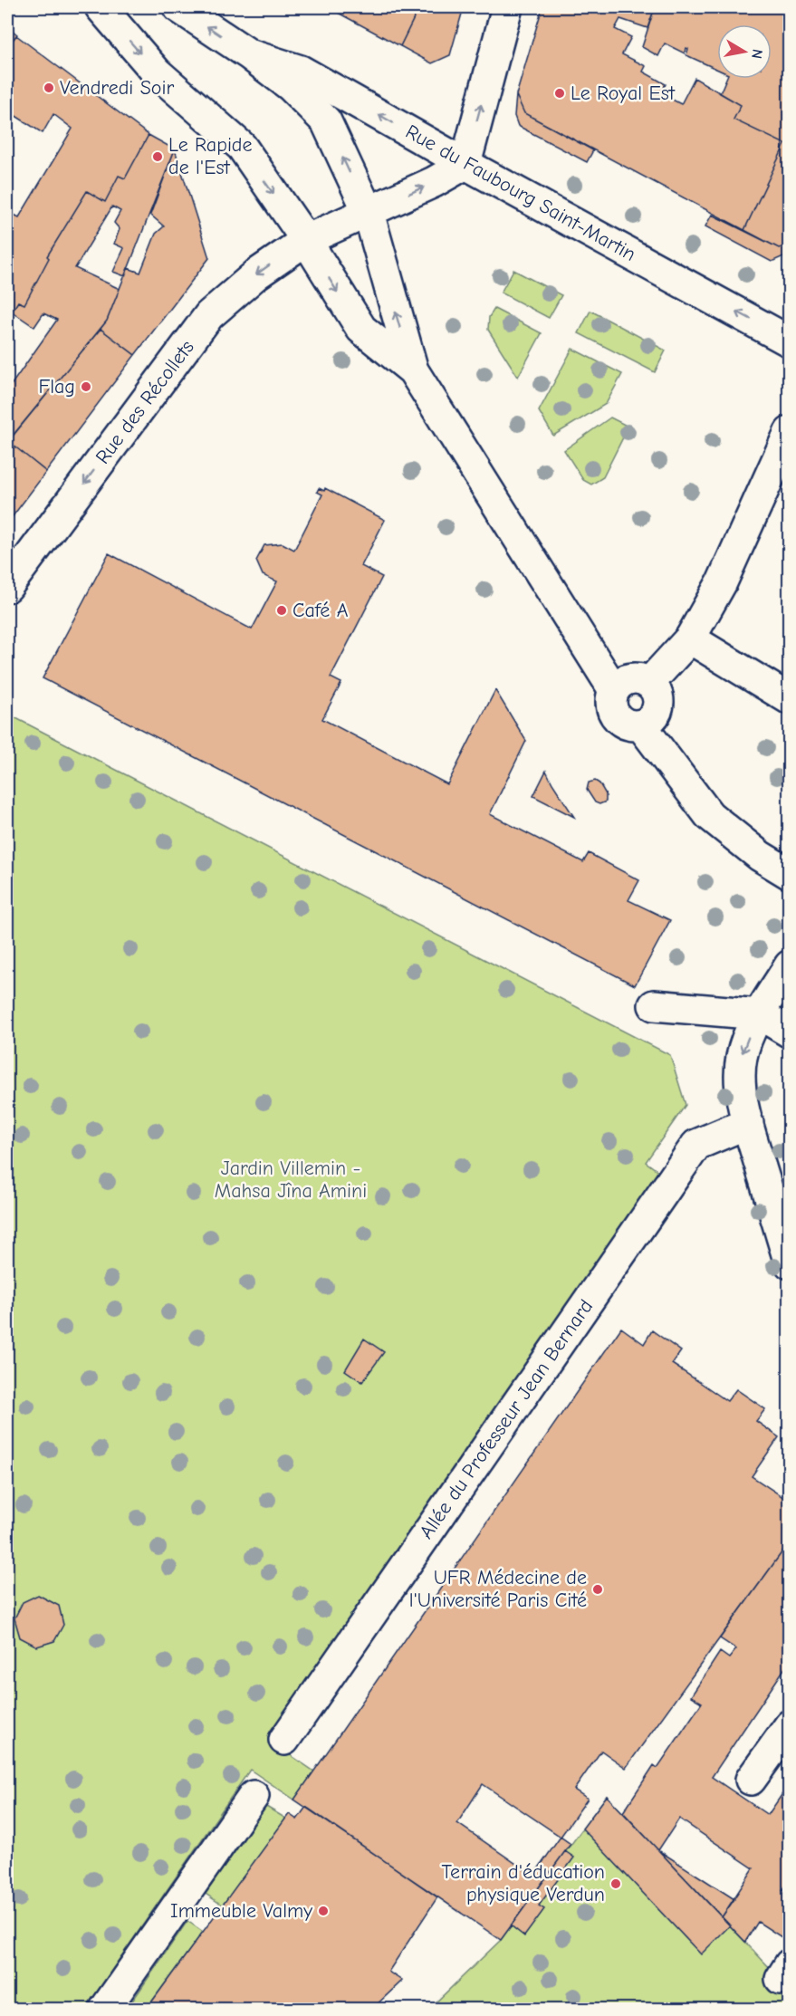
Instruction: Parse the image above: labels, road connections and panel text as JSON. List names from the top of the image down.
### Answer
{
  "streets": {
    "main road": ["Rue du Faubourg Saint-Martin", "Rue des Récollets", "Allée du Professeur Jean Bernard"]
  },
  "crossings": [
    ["Rue du Faubourg Saint-Martin", "Rue des Récollets"]
  ],
  "parks": ["Jardin Villemin - Mahsa Jîna Amini"],
  "places": [
    "Vendredi Soir",
    "Le Royal Est",
    "Le Rapide de l'Est",
    "Flag",
    "Café A",
    "UFR Médecine de l'Université Paris Cité",
    "Terrain d'éducation physique Verdun",
    "Immeuble Valmy"
  ],
  "north": "right"
}
